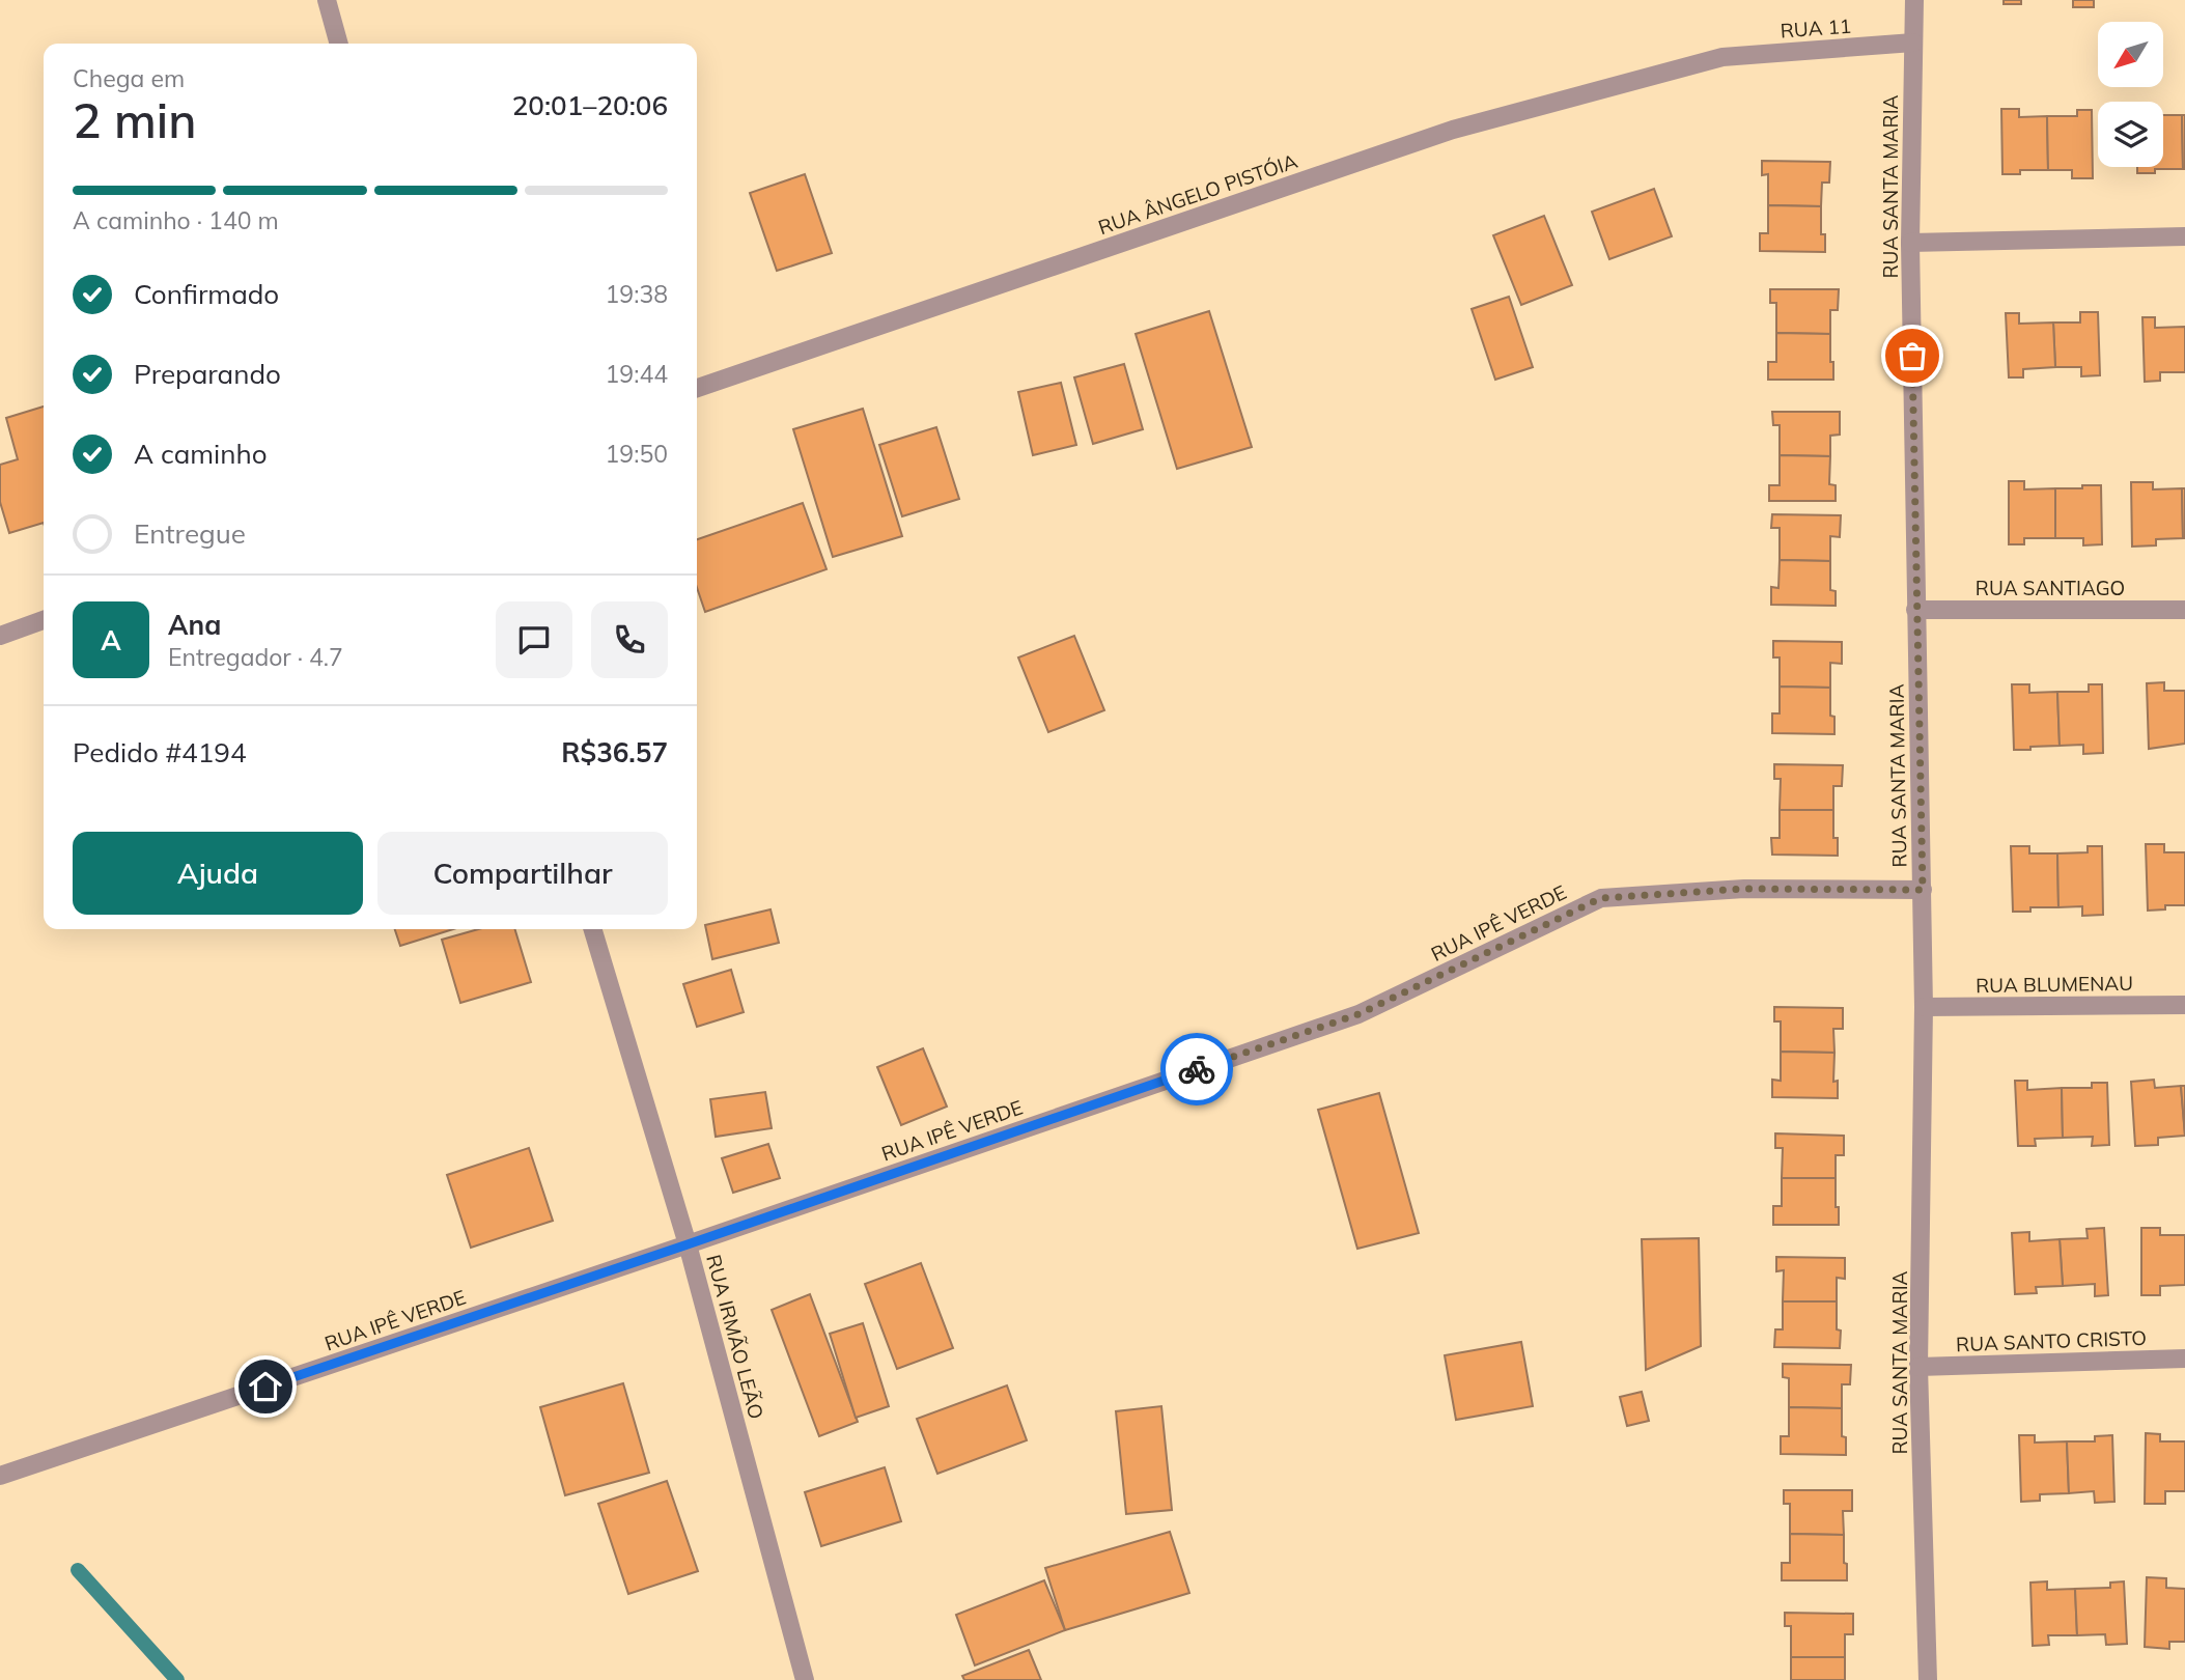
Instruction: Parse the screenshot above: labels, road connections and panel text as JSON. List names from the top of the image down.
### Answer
{
  "streets": {
    "street": [
      "RUA 11",
      "RUA SANTA MARIA",
      "RUA ÂNGELO PISTÓIA",
      "RUA SANTIAGO",
      "RUA IPÊ VERDE",
      "RUA BLUMENAU",
      "RUA IRMÃO LEÃO",
      "RUA SANTO CRISTO"
    ]
  },
  "crossings": [
    ["RUA 11", "RUA SANTA MARIA"],
    ["RUA 11", "RUA ÂNGELO PISTÓIA"],
    ["RUA SANTA MARIA", "RUA SANTIAGO"],
    ["RUA SANTA MARIA", "RUA IPÊ VERDE"],
    ["RUA SANTA MARIA", "RUA BLUMENAU"],
    ["RUA SANTA MARIA", "RUA SANTO CRISTO"],
    ["RUA IPÊ VERDE", "RUA IRMÃO LEÃO"]
  ],
  "north": "bottom left",
  "page": {
    "heading": ["2 min", "Chega em", "20:01–20:06"],
    "panel": [
      "Ana",
      "Entregador · 4.7",
      "Pedido #4194",
      "R$36.57"
    ],
    "bar": "A caminho · 140 m",
    "list": [
      ["Confirmado", "19:38"],
      ["Preparando", "19:44"],
      ["A caminho", "19:50"],
      "Entregue"
    ],
    "round": "A",
    "buttons": ["Ajuda", "Compartilhar"]
  }
}
